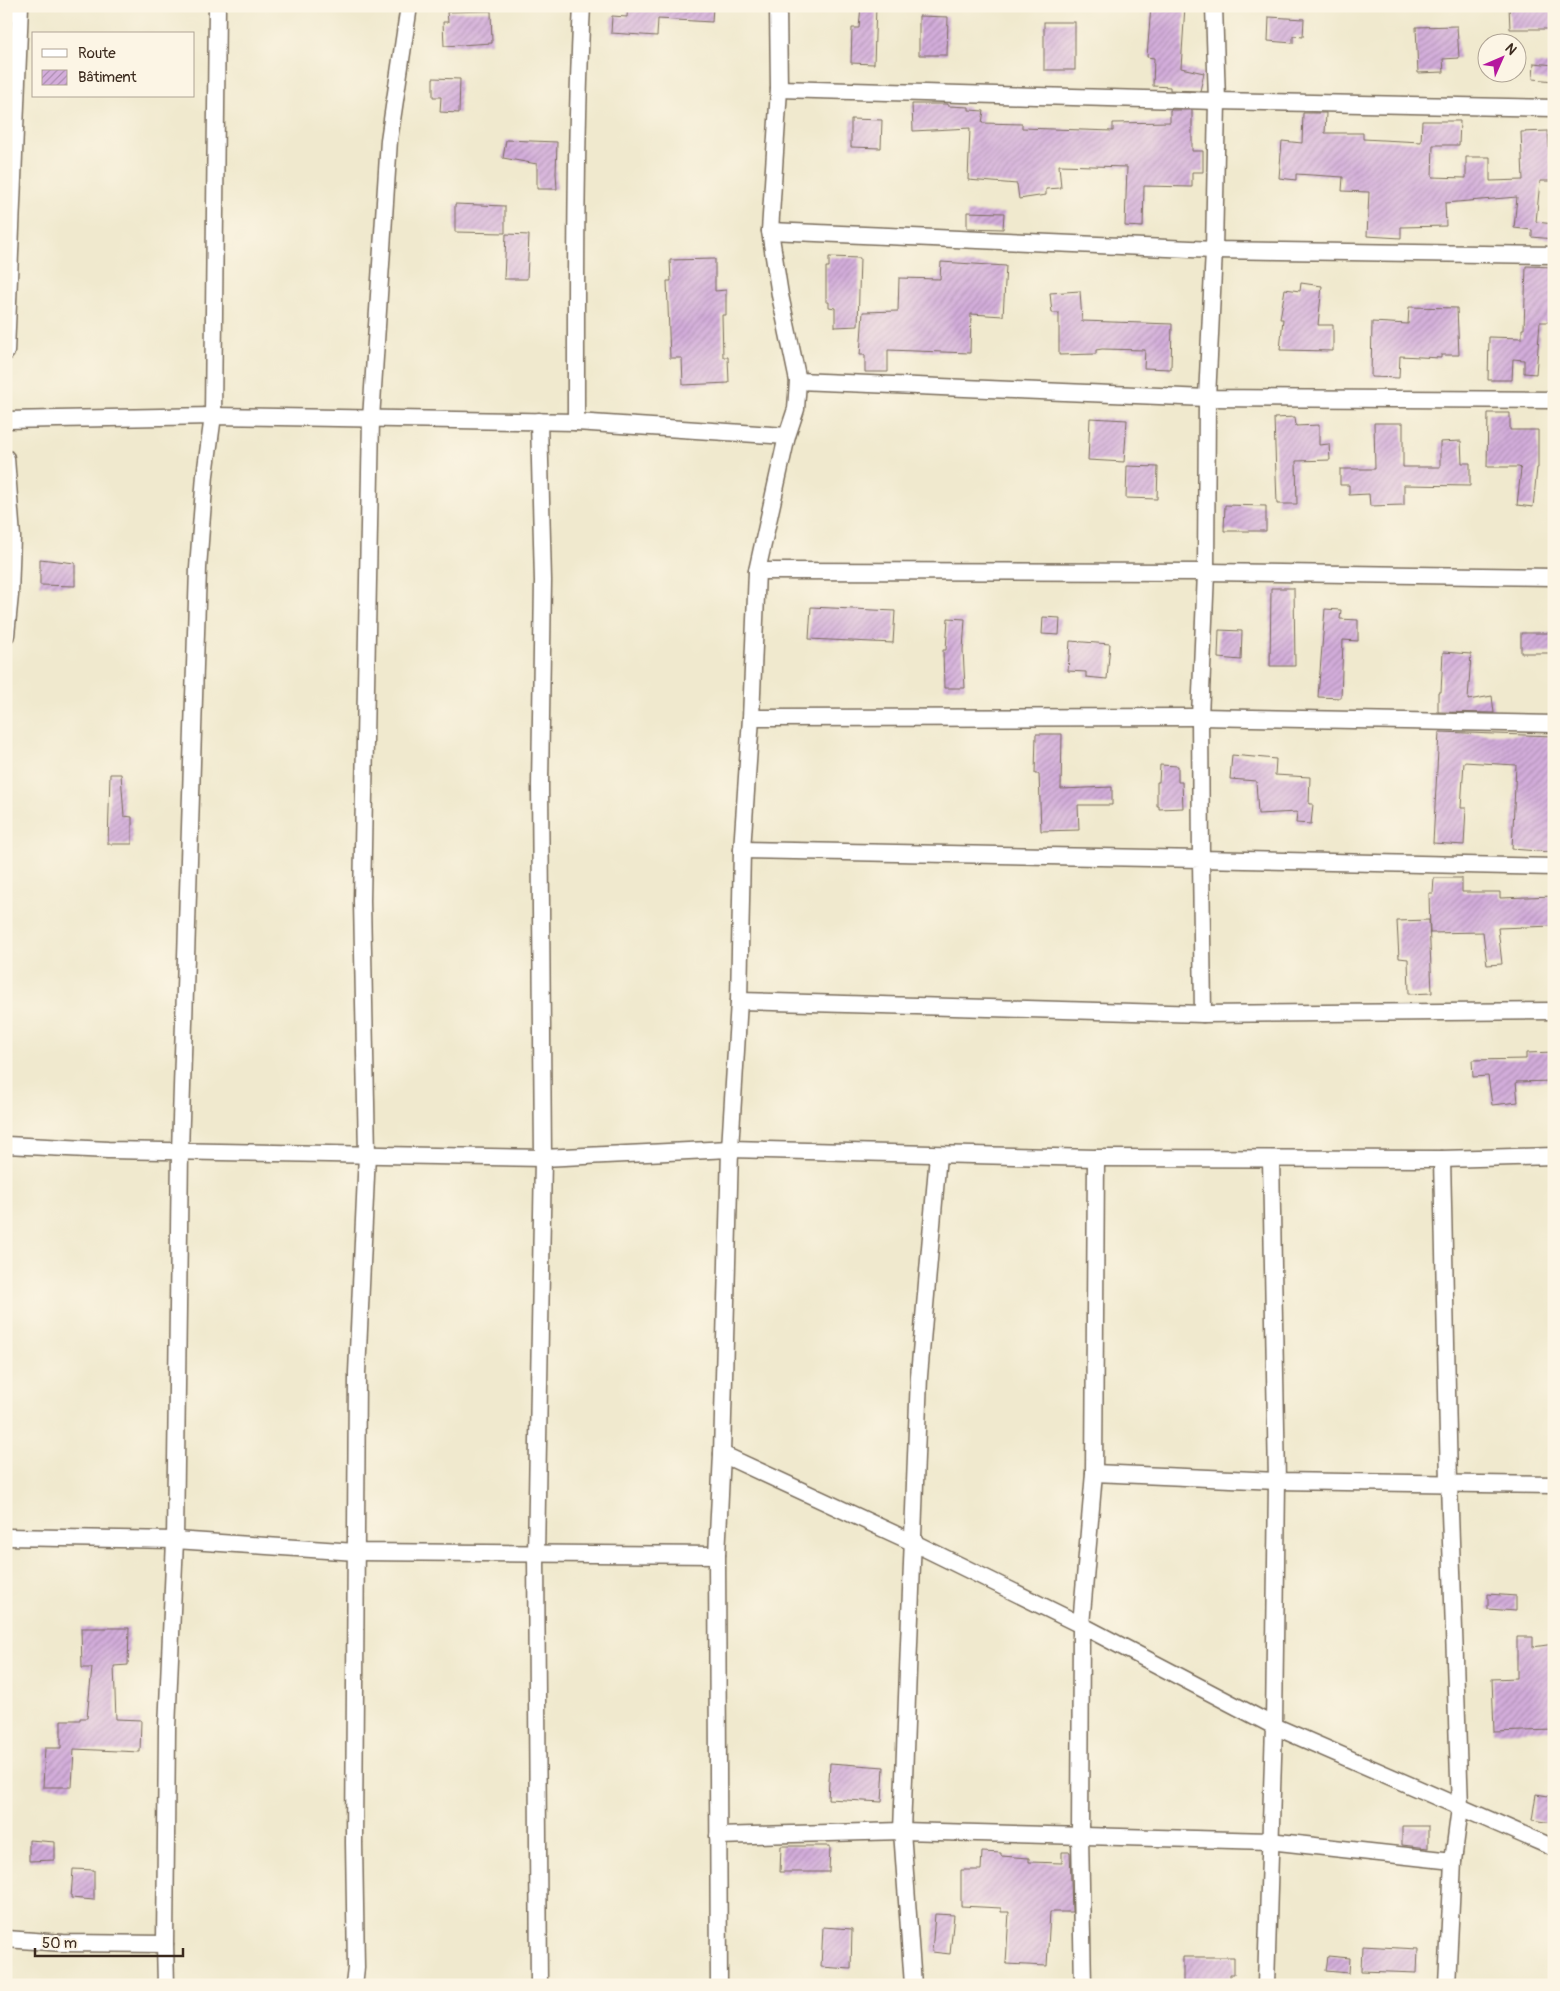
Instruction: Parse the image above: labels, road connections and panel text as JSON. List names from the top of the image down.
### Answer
{
  "legend": ["Route", "Bâtiment"],
  "scale_bar": "50 m",
  "north": "top right"
}
